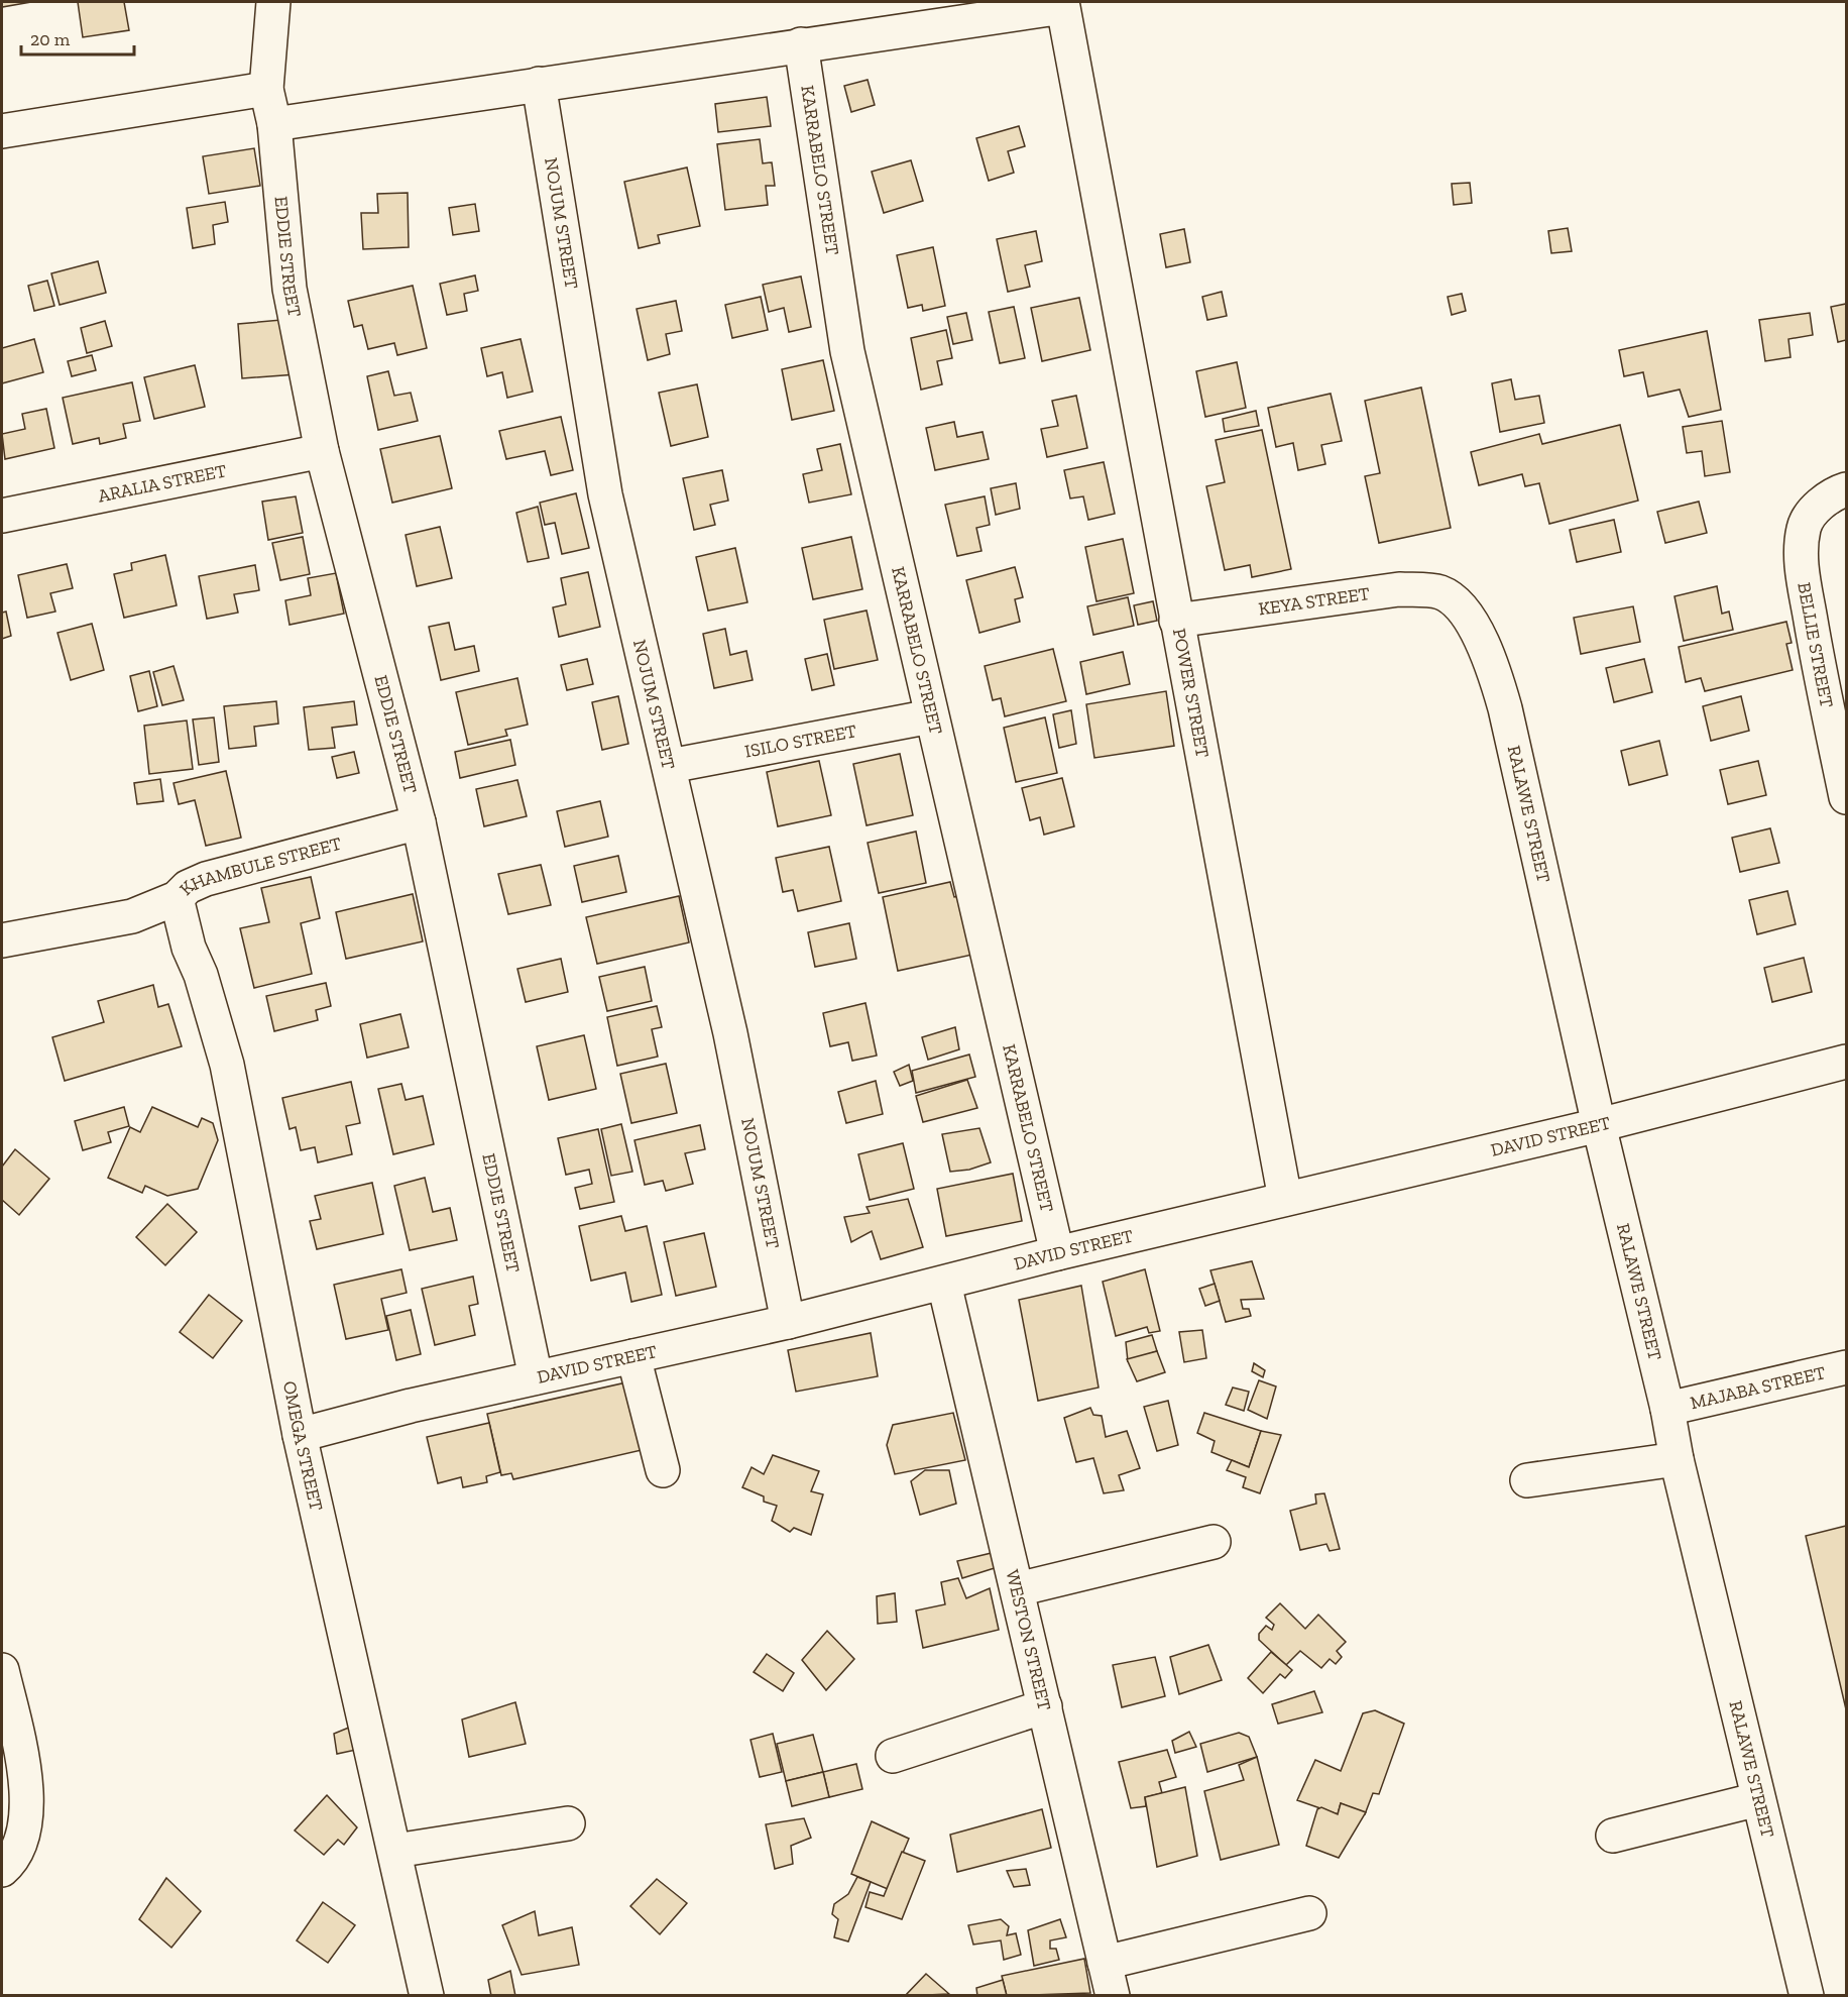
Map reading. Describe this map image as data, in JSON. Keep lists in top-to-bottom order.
{
  "streets": {
    "street": [
      "KARRABELO STREET",
      "NOJUM STREET",
      "EDDIE STREET",
      "ARALIA STREET",
      "KEYA STREET",
      "BELLIE STREET",
      "POWER STREET",
      "ISILO STREET",
      "RALAWE STREET",
      "KHAMBULE STREET",
      "DAVID STREET",
      "MAJABA STREET",
      "OMEGA STREET",
      "WESTON STREET"
    ]
  },
  "crossings": [
    ["KARRABELO STREET", "ISILO STREET"],
    ["KARRABELO STREET", "DAVID STREET"],
    ["NOJUM STREET", "ISILO STREET"],
    ["NOJUM STREET", "DAVID STREET"],
    ["EDDIE STREET", "ARALIA STREET"],
    ["EDDIE STREET", "KHAMBULE STREET"],
    ["EDDIE STREET", "DAVID STREET"],
    ["KEYA STREET", "POWER STREET"],
    ["KEYA STREET", "RALAWE STREET"],
    ["POWER STREET", "DAVID STREET"],
    ["RALAWE STREET", "DAVID STREET"],
    ["RALAWE STREET", "MAJABA STREET"],
    ["KHAMBULE STREET", "OMEGA STREET"],
    ["DAVID STREET", "OMEGA STREET"],
    ["DAVID STREET", "WESTON STREET"]
  ],
  "scale_bar": "20 m"
}
